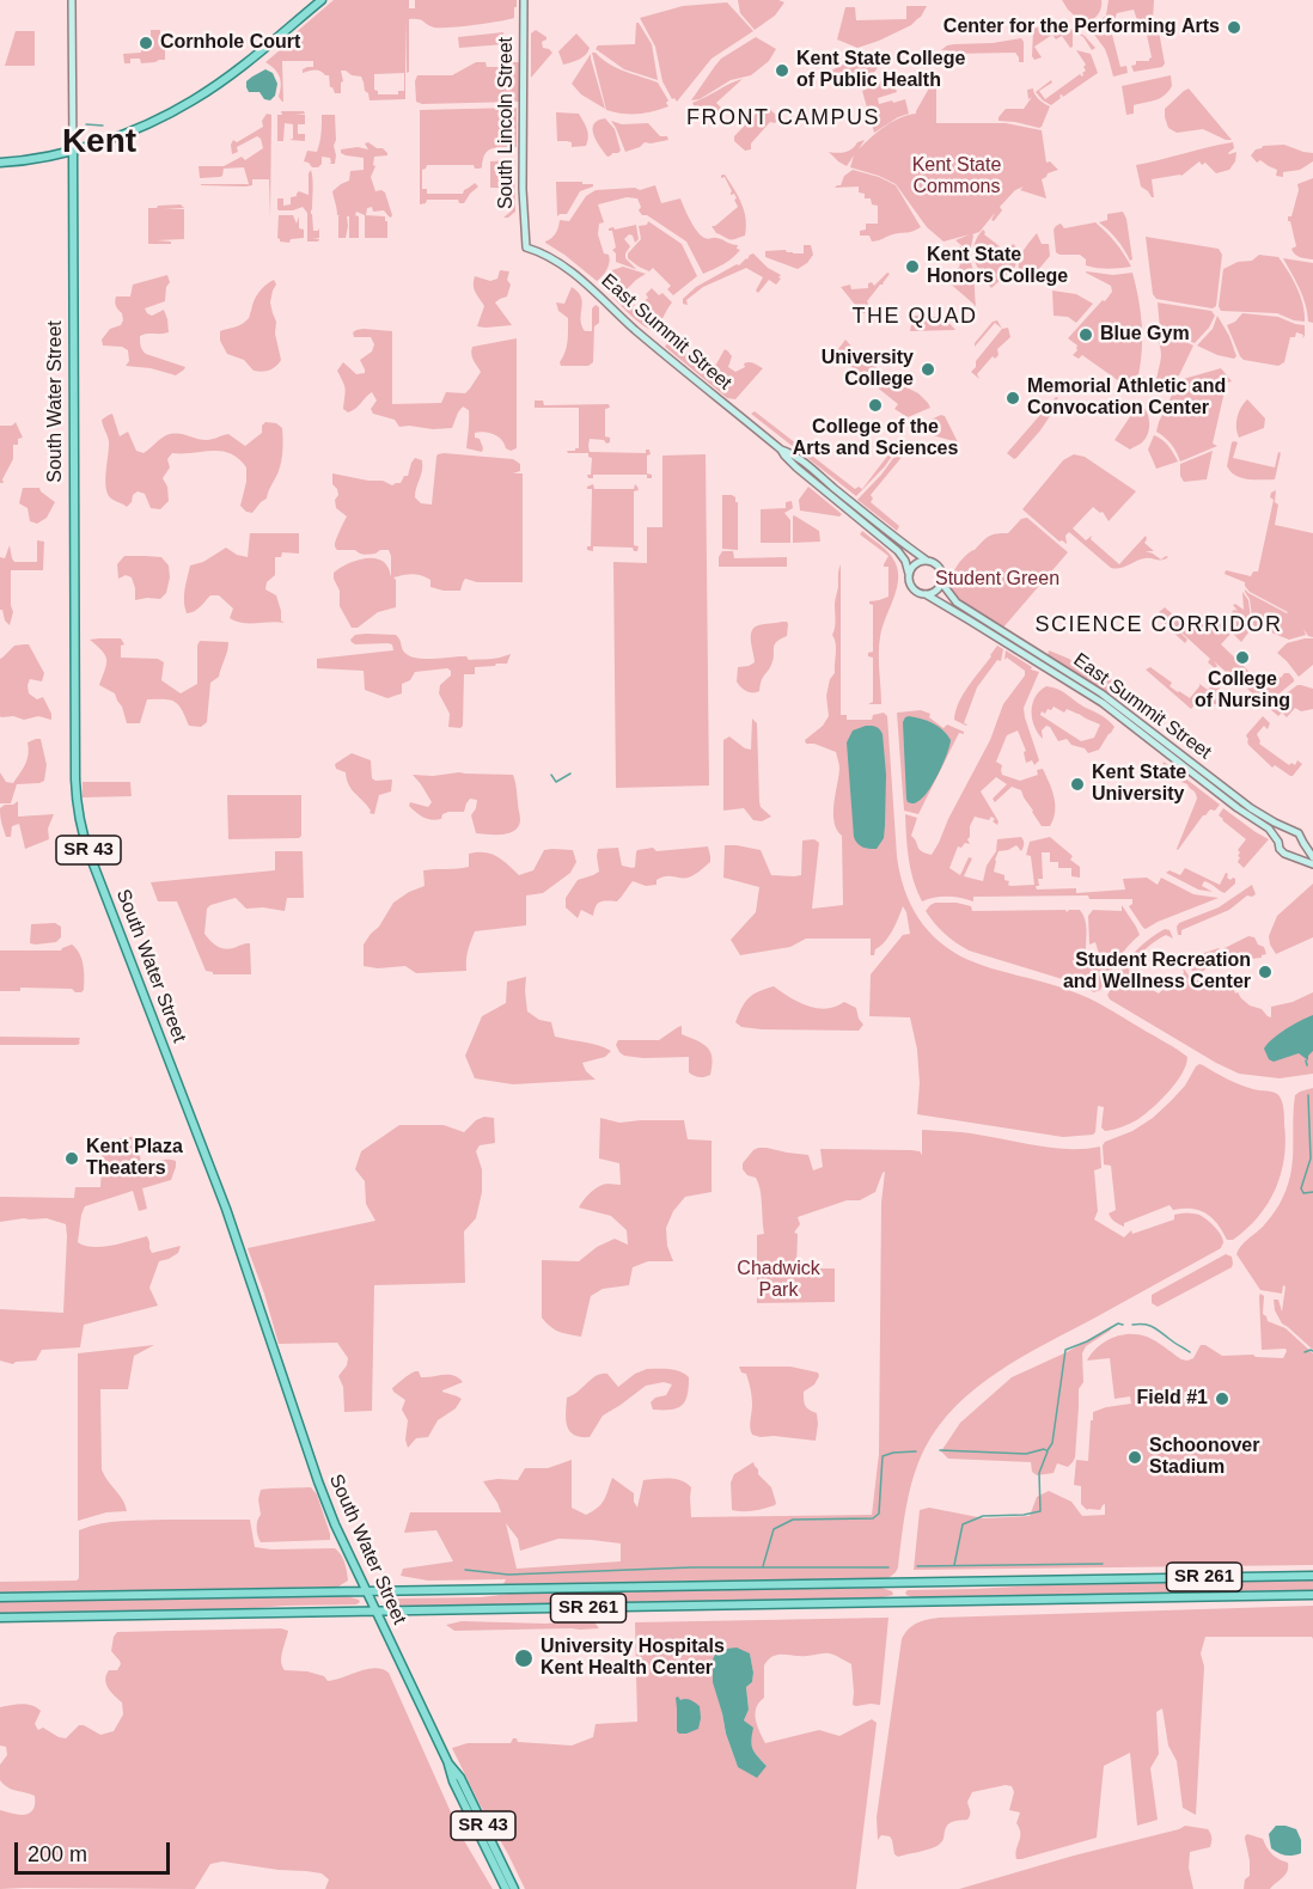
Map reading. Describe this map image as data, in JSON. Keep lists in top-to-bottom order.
{
  "streets": {
    "main road": [
      "South Lincoln Street",
      "East Summit Street",
      "South Water Street",
      "SR 43",
      "SR 261"
    ]
  },
  "crossings": [
    ["South Lincoln Street", "East Summit Street"],
    ["South Water Street", "SR 261"]
  ],
  "districts": [
    "FRONT CAMPUS",
    "Kent",
    "THE QUAD",
    "SCIENCE CORRIDOR"
  ],
  "parks": ["Kent State Commons", "Student Green", "Chadwick Park"],
  "places": [
    "Center for the Performing Arts",
    "Cornhole Court",
    "Kent State College of Public Health",
    "Kent State Honors College",
    "Blue Gym",
    "University College",
    "Memorial Athletic and Convocation Center",
    "College of the Arts and Sciences",
    "College of Nursing",
    "Kent State University",
    "Student Recreation and Wellness Center",
    "Kent Plaza Theaters",
    "Field #1",
    "Schoonover Stadium",
    "University Hospitals Kent Health Center"
  ],
  "scale_bar": "200 m"
}
